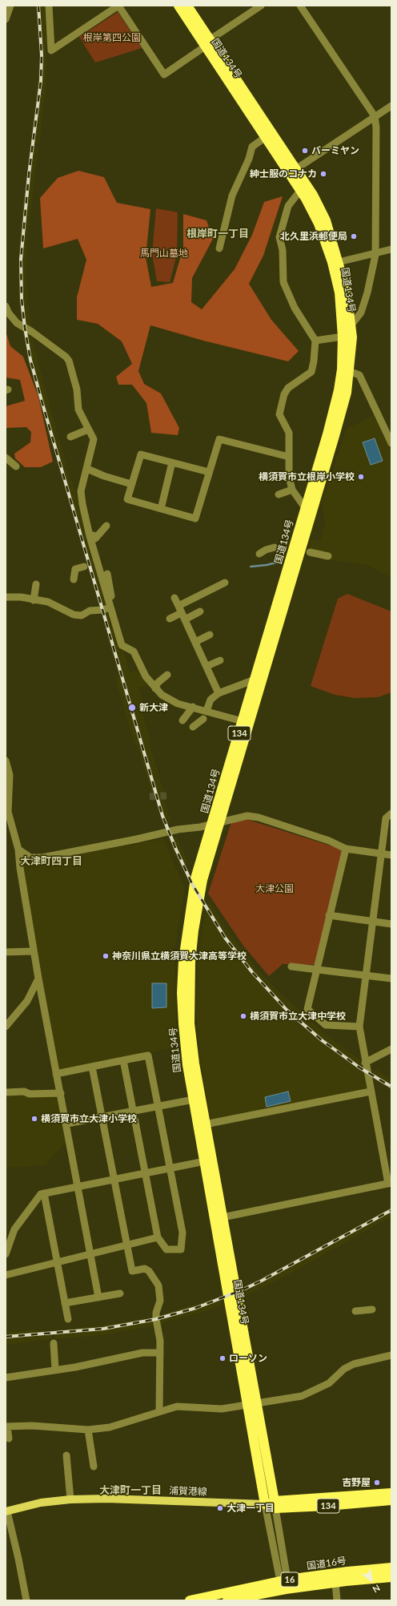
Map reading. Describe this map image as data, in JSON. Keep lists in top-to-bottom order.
{
  "streets": {
    "highway": [
      "国道134号",
      "134",
      "国道16号",
      "16"
    ],
    "main road": ["浦賀港線"]
  },
  "crossings": [
    ["国道134号", "134"],
    ["国道134号", "浦賀港線"],
    ["134", "浦賀港線"]
  ],
  "districts": ["根岸町一丁目", "大津町四丁目", "大津町一丁目"],
  "parks": ["根岸第四公園", "馬門山墓地", "大津公園"],
  "places": [
    "バーミヤン",
    "紳士服のコナカ",
    "北久里浜郵便局",
    "横須賀市立根岸小学校",
    "新大津",
    "神奈川県立横須賀大津高等学校",
    "横須賀市立大津中学校",
    "横須賀市立大津小学校",
    "ローソン",
    "吉野屋",
    "大津一丁目"
  ],
  "north": "bottom right"
}
